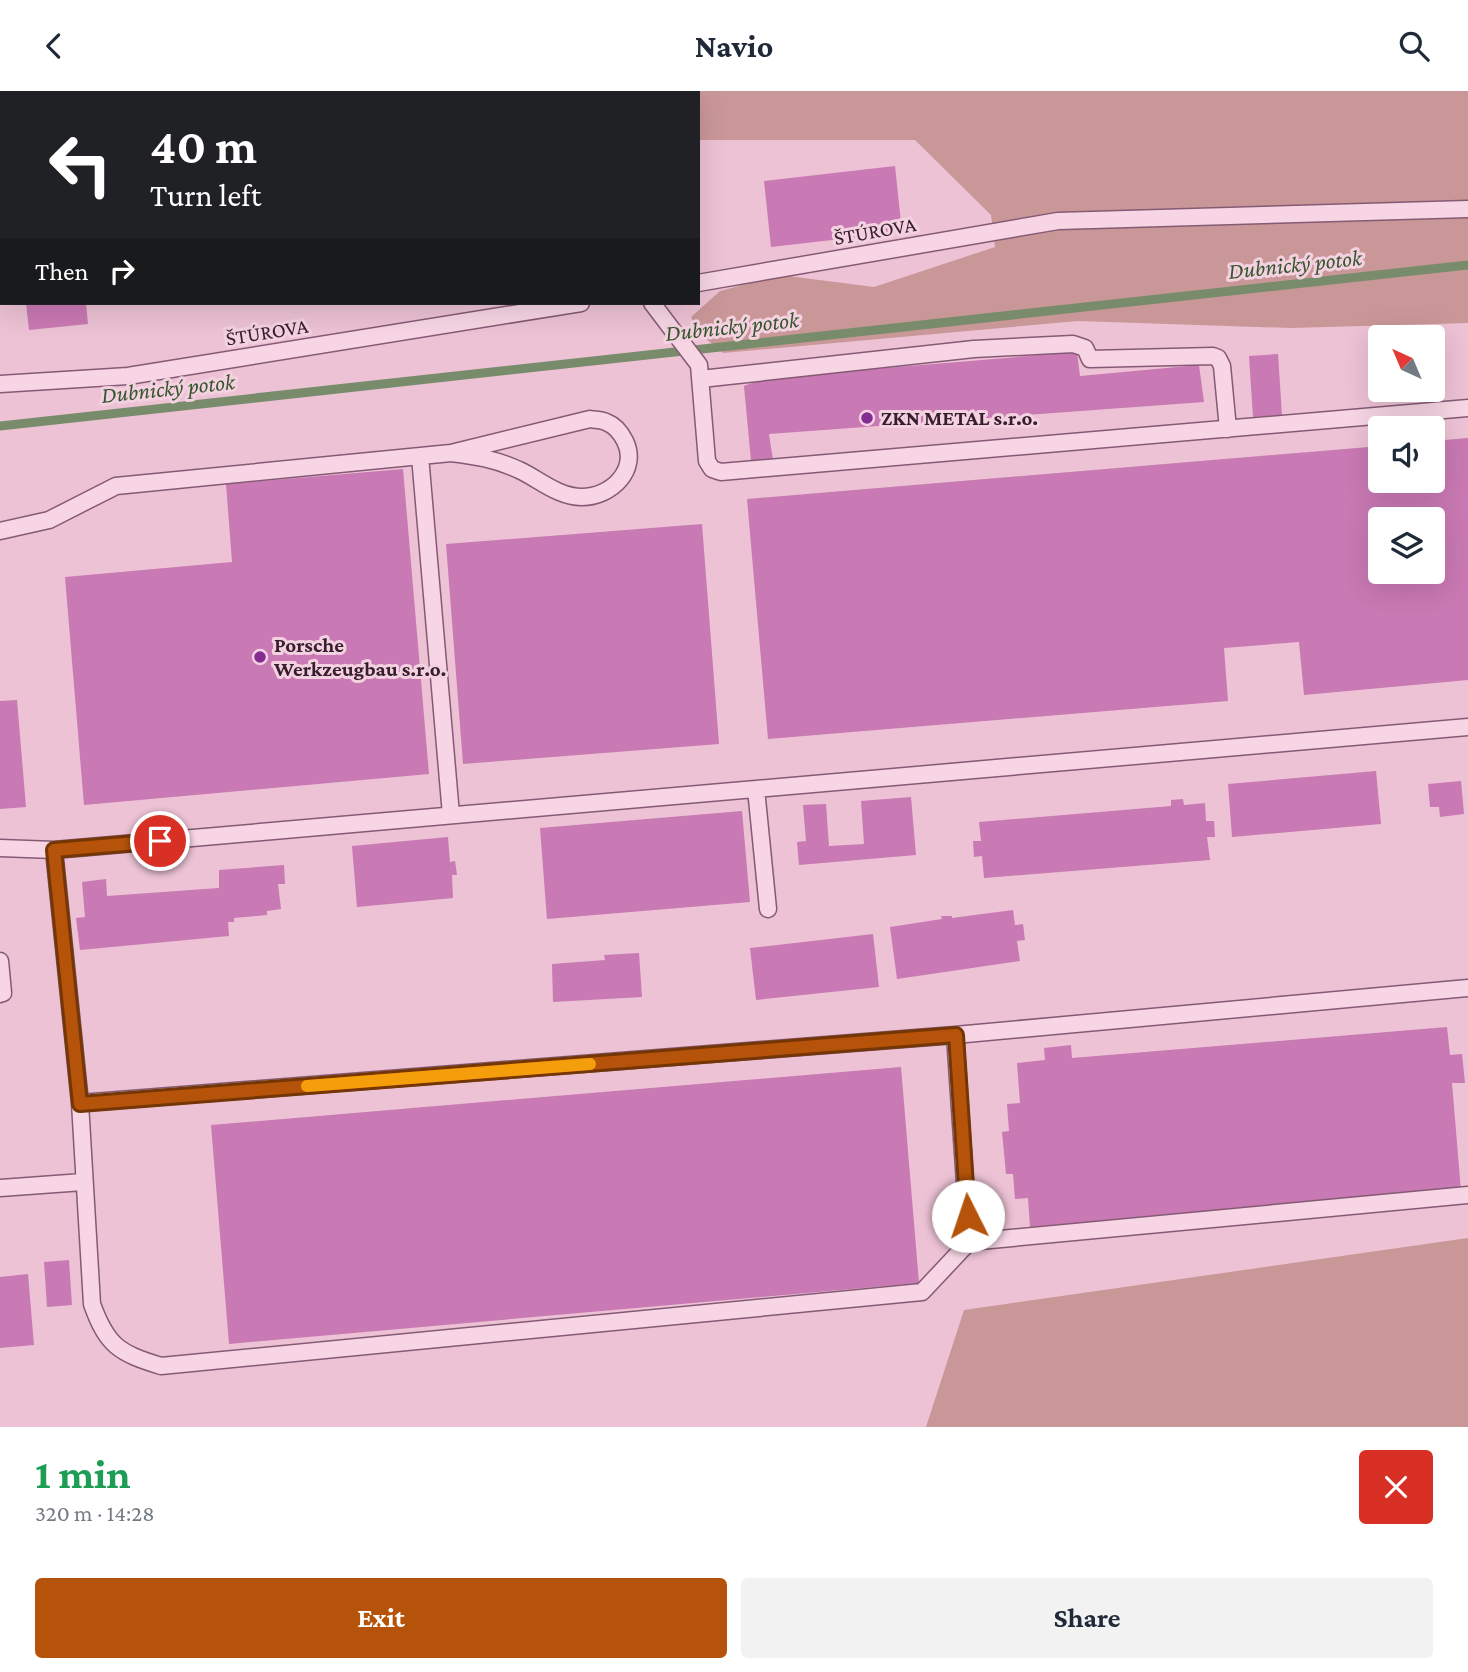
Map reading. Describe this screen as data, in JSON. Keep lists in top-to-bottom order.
{
  "streets": {
    "lane": ["ŠTÚROVA"]
  },
  "water": ["Dubnický potok"],
  "places": ["ZKN METAL s.r.o.", "Porsche Werkzeugbau s.r.o."],
  "north": "top left",
  "page": {
    "header": "Navio",
    "turn": ["40 m", "Turn left"],
    "then": "Then",
    "heading": ["1 min", "320 m · 14:28"],
    "buttons": ["Exit", "Share"]
  }
}
